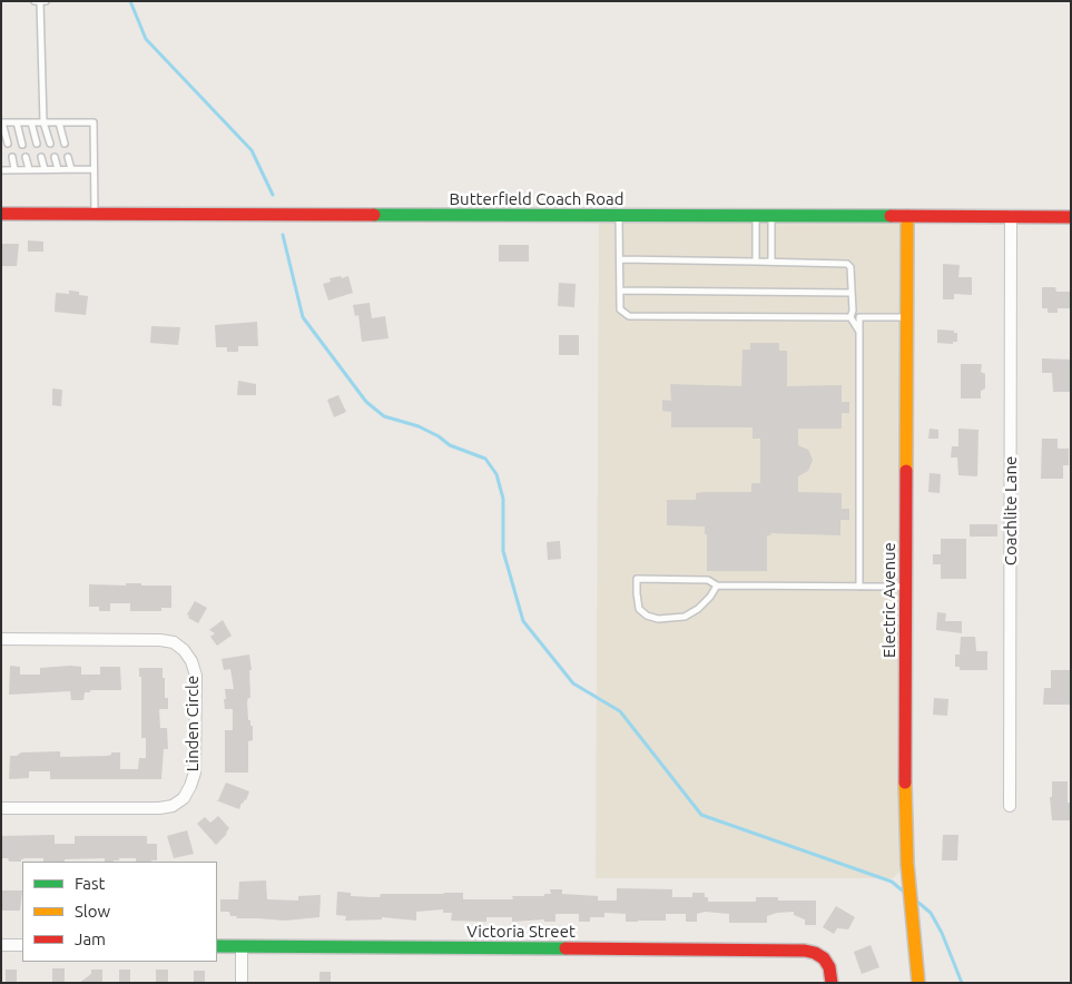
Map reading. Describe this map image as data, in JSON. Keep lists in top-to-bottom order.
{
  "streets": {
    "street": [
      "Butterfield Coach Road",
      "Coachlite Lane",
      "Electric Avenue",
      "Linden Circle",
      "Victoria Street"
    ]
  },
  "crossings": [
    ["Butterfield Coach Road", "Coachlite Lane"],
    ["Butterfield Coach Road", "Electric Avenue"]
  ],
  "legend": ["Fast", "Slow", "Jam"]
}
